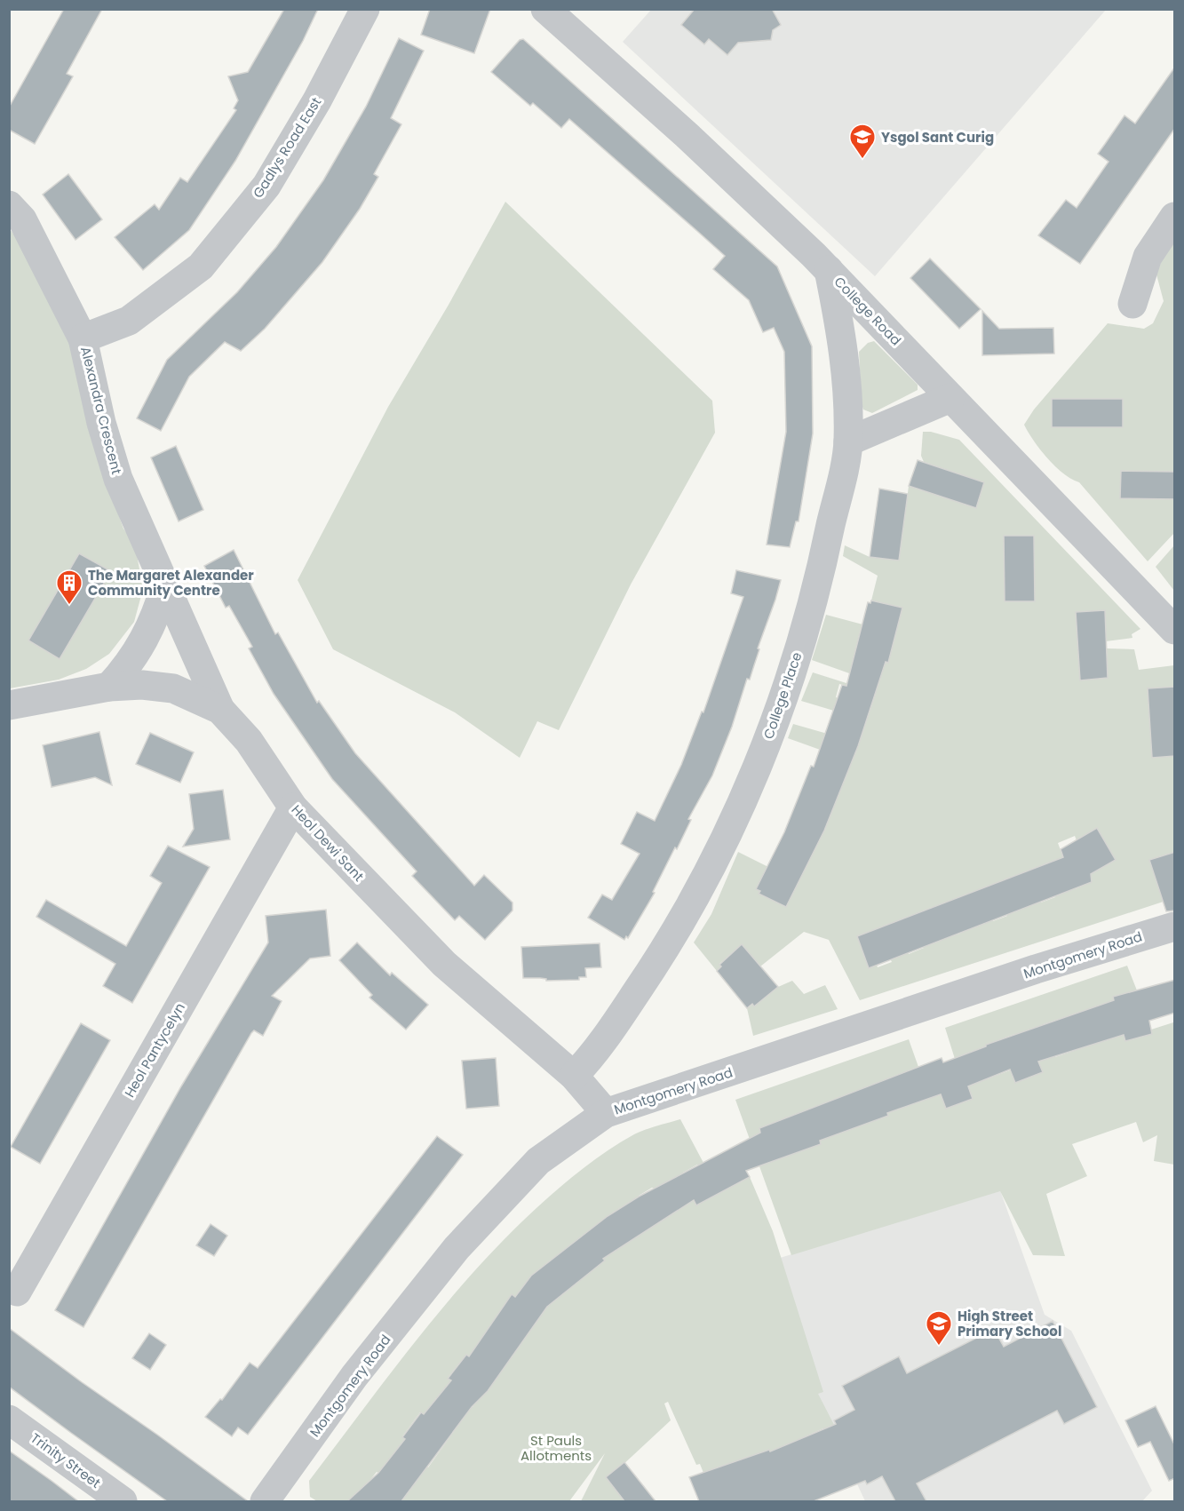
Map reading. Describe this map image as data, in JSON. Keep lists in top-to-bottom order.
{
  "streets": {
    "street": [
      "Gadlys Road East",
      "College Road",
      "Alexandra Crescent",
      "College Place",
      "Heol Dewi Sant",
      "Montgomery Road",
      "Heol Pantycelyn",
      "Trinity Street"
    ]
  },
  "crossings": [
    ["Gadlys Road East", "Alexandra Crescent"],
    ["College Road", "College Place"],
    ["Alexandra Crescent", "Heol Dewi Sant"],
    ["College Place", "Heol Dewi Sant"],
    ["Heol Dewi Sant", "Montgomery Road"],
    ["Heol Dewi Sant", "Heol Pantycelyn"]
  ],
  "parks": ["St Pauls Allotments"],
  "places": {
    "school or university": ["Ysgol Sant Curig", "High Street Primary School"],
    "building": ["The Margaret Alexander Community Centre"]
  }
}
